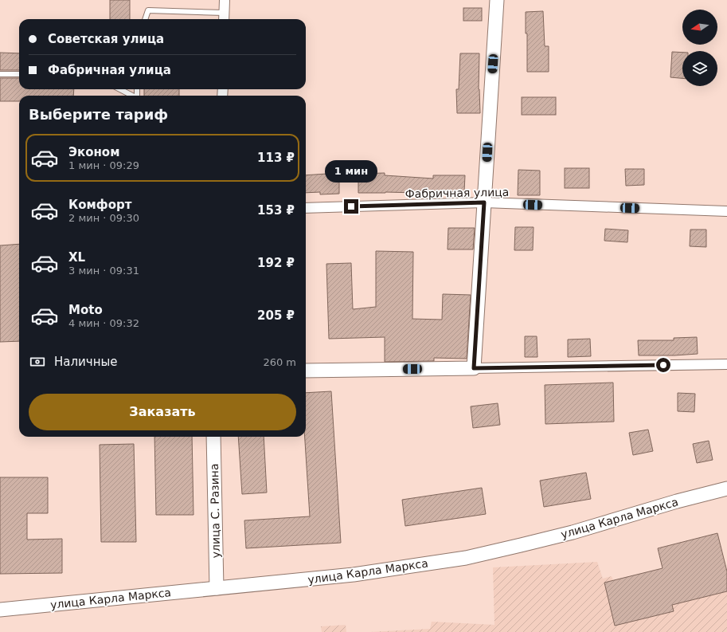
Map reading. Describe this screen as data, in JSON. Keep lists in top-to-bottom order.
{
  "streets": {
    "street": ["Фабричная улица", "улица С. Разина", "улица Карла Маркса"]
  },
  "crossings": [
    ["улица С. Разина", "улица Карла Маркса"]
  ],
  "north": "left",
  "page": {
    "banner": ["Советская улица", "Фабричная улица"],
    "heading": "Выберите тариф",
    "list": [
      {
        "name": "Эконом",
        "note": "1 мин · 09:29",
        "value": "113 ₽"
      },
      {
        "name": "Комфорт",
        "note": "2 мин · 09:30",
        "value": "153 ₽"
      },
      {
        "name": "XL",
        "note": "3 мин · 09:31",
        "value": "192 ₽"
      },
      {
        "name": "Moto",
        "note": "4 мин · 09:32",
        "value": "205 ₽"
      }
    ],
    "bubble": "1 мин",
    "pay": ["Наличные", "260 m"],
    "buttons": "Заказать"
  }
}
